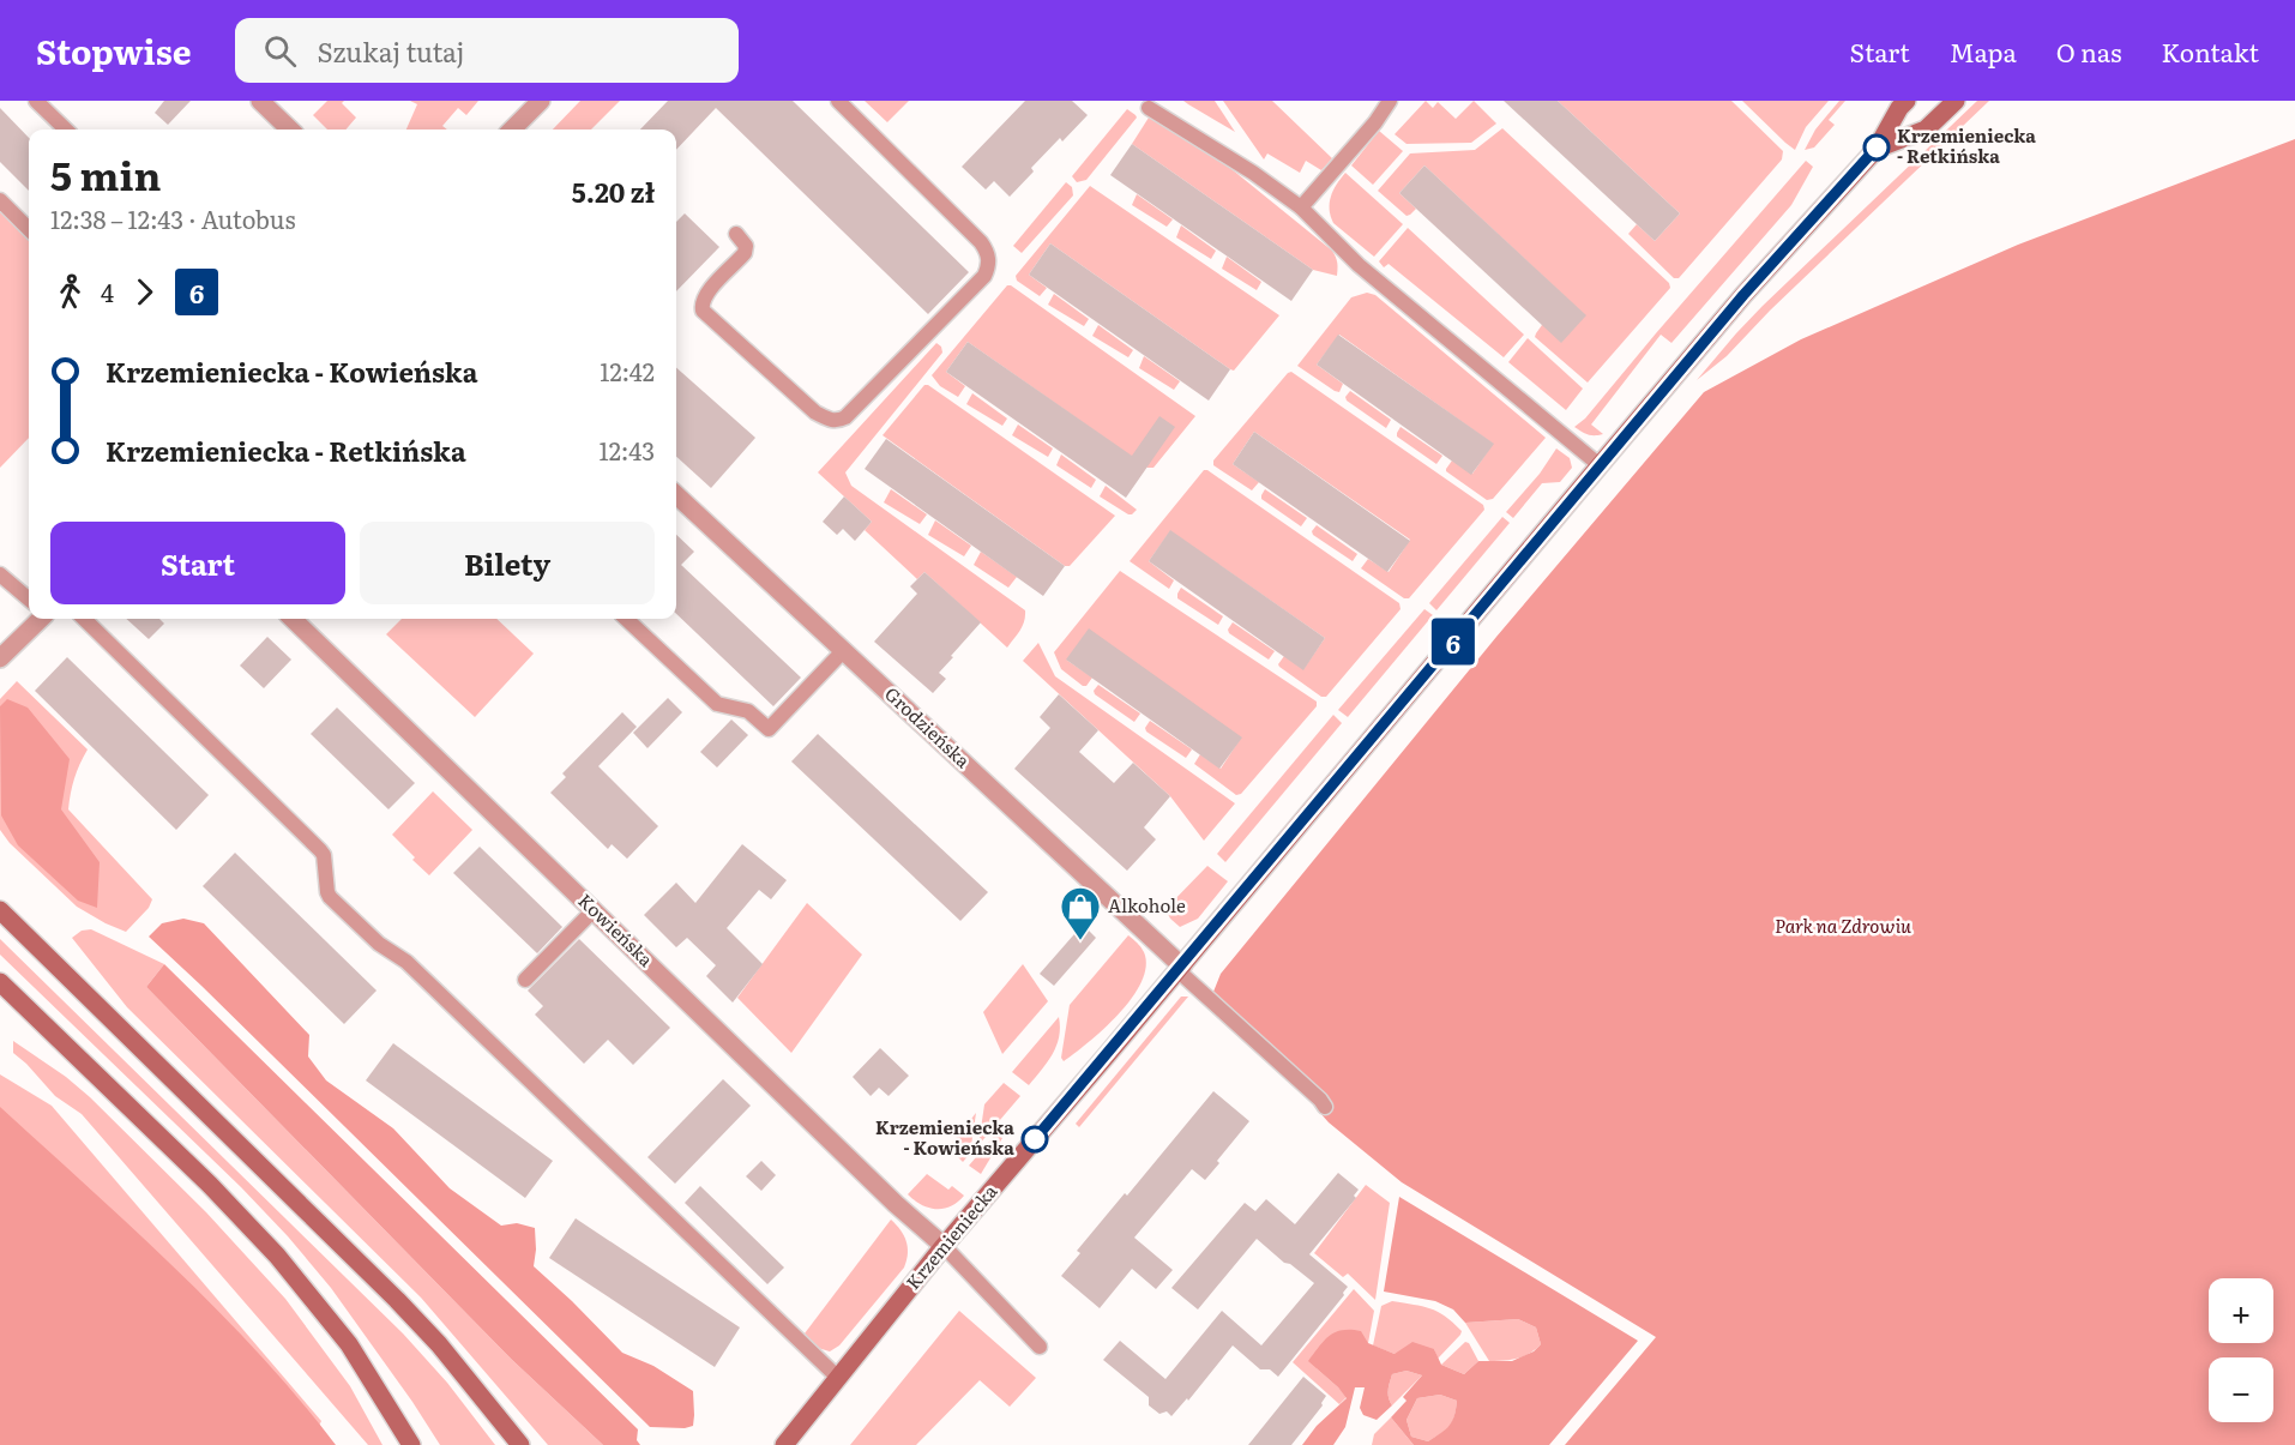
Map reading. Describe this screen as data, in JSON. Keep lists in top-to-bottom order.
{
  "streets": {
    "main road": ["Krzemieniecka"],
    "street": ["Grodzieńska", "Kowieńska"]
  },
  "crossings": [
    ["Grodzieńska", "Krzemieniecka"],
    ["Kowieńska", "Krzemieniecka"]
  ],
  "parks": ["Park na Zdrowiu"],
  "places": {
    "other": ["Krzemieniecka - Retkińska", "Krzemieniecka - Kowieńska"],
    "shop": ["Alkohole"]
  },
  "lines": ["bus line 6"],
  "page": {
    "header": "Stopwise",
    "search": "Szukaj tutaj",
    "nav": [
      "Start",
      "Mapa",
      "O nas",
      "Kontakt"
    ],
    "on_map": "6",
    "heading": ["5 min", "12:38 – 12:43 · Autobus", "5.20 zł"],
    "legs": ["4", "6"],
    "list": [
      {
        "name": "Krzemieniecka - Kowieńska",
        "value": "12:42"
      },
      {
        "name": "Krzemieniecka - Retkińska",
        "value": "12:43"
      }
    ],
    "buttons": ["Start", "Bilety"],
    "map_buttons": ["+", "−"]
  }
}
